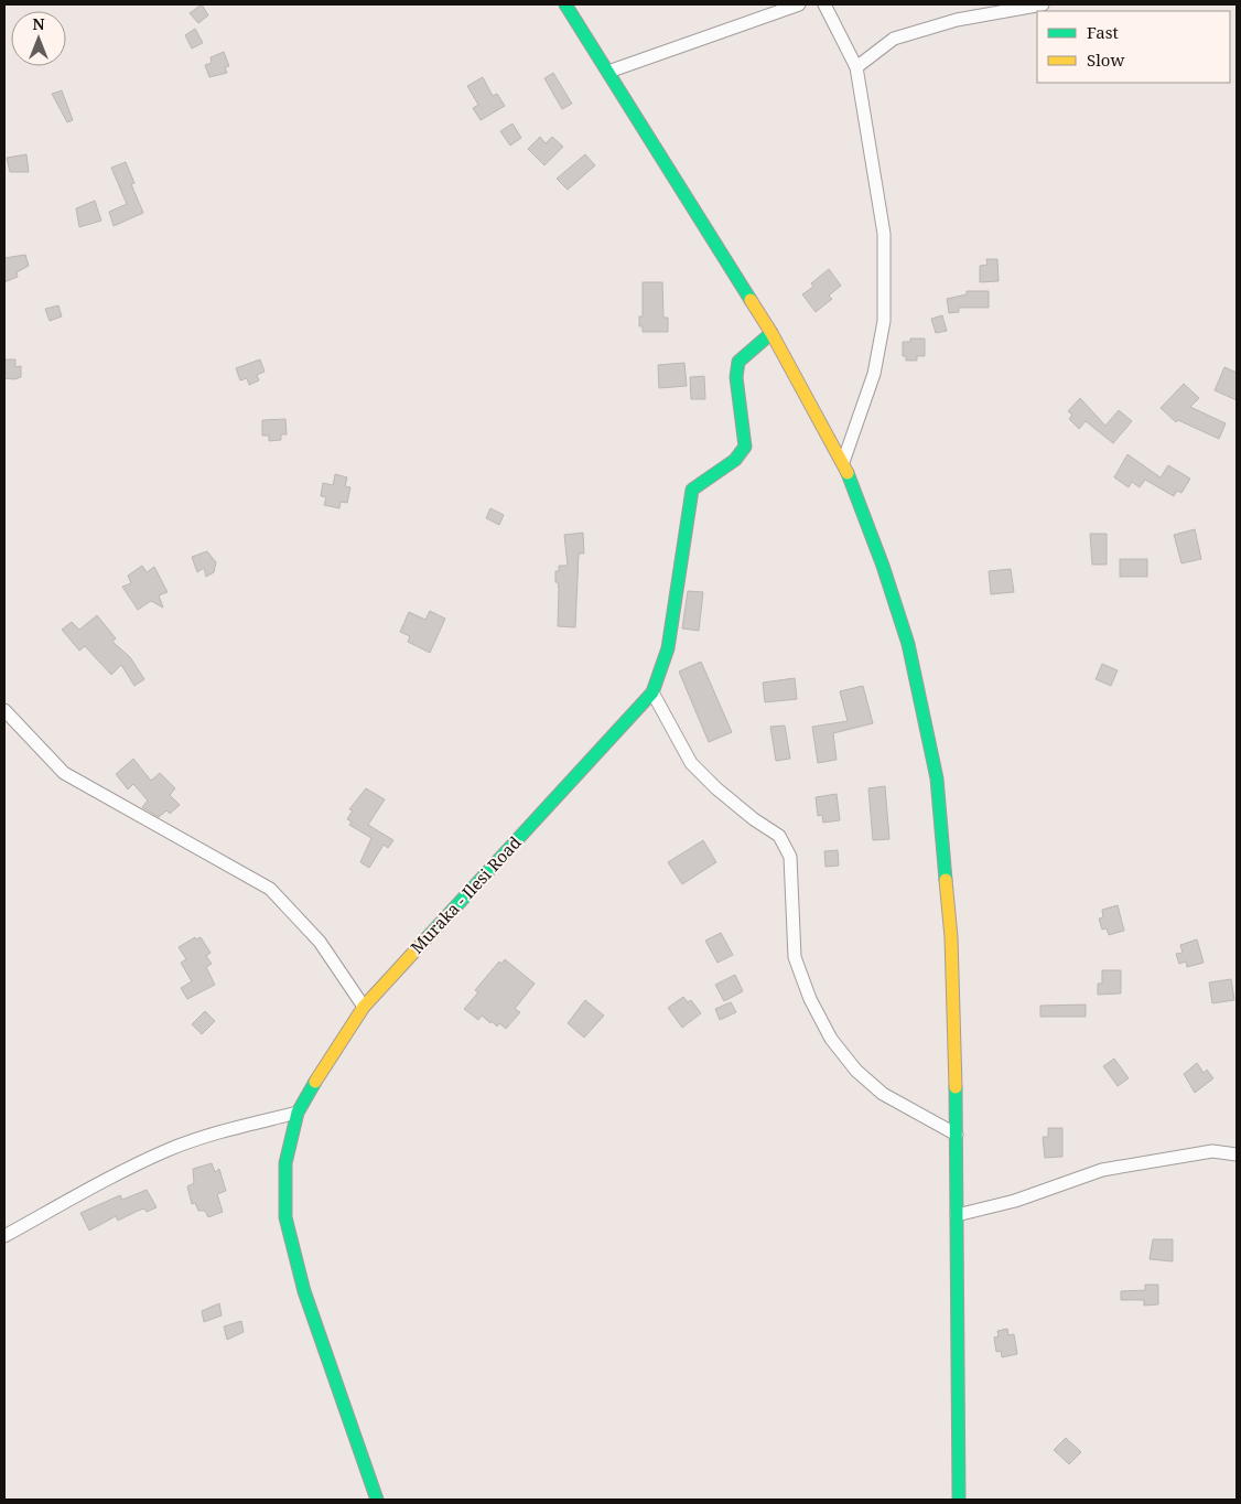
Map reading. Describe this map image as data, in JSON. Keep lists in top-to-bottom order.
{
  "streets": {
    "main road": ["Muraka - Ilesi Road"]
  },
  "legend": ["Fast", "Slow"],
  "north": "top"
}
